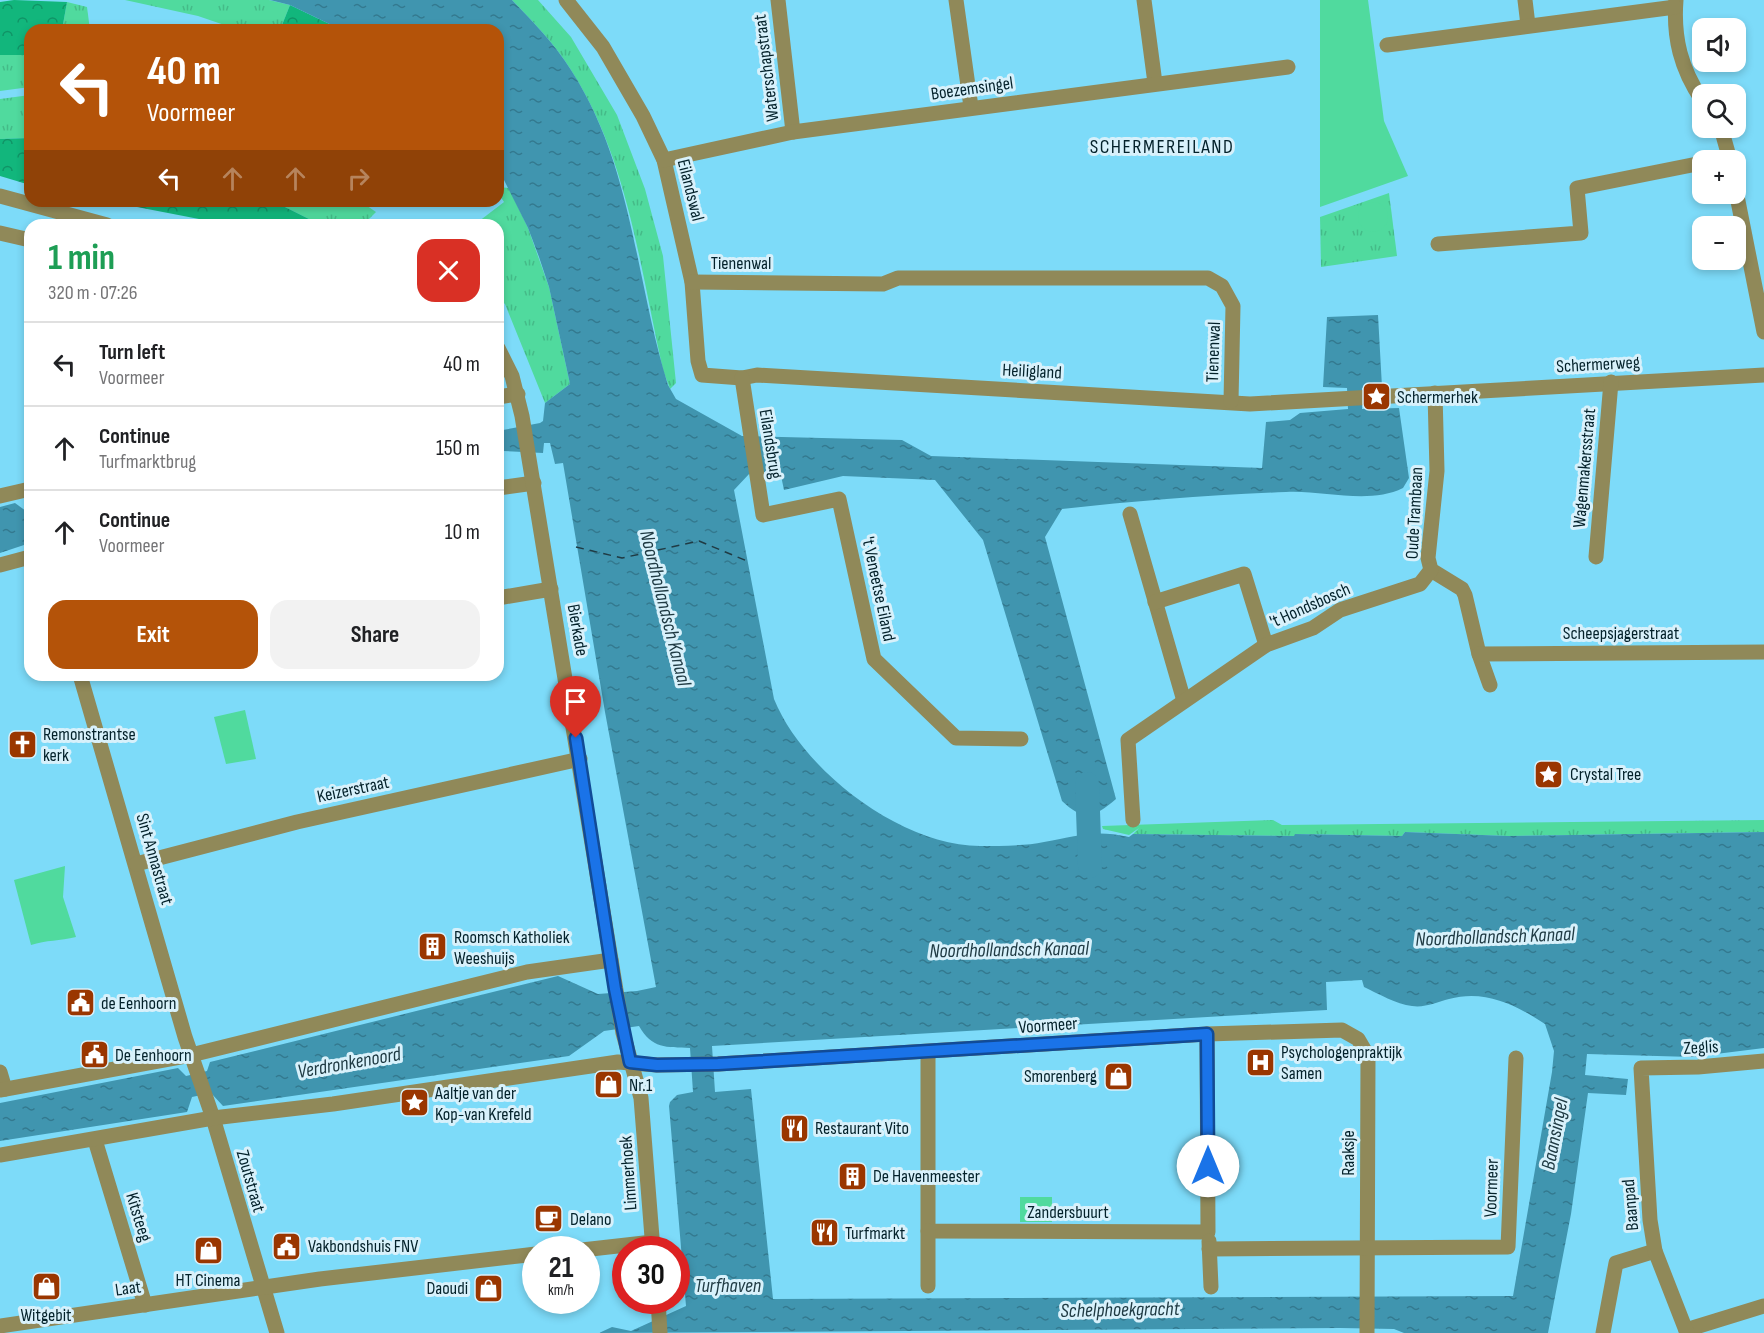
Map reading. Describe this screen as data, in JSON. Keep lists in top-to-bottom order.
{
  "streets": {
    "street": [
      "Waterschapstraat",
      "Boezemsingel",
      "Eilandswal",
      "Tienenwal",
      "Schermerweg",
      "Heiligland",
      "Eilandsbrug",
      "Wagenmakersstraat",
      "Oude Trambaan",
      "'t Veneetse Eiland",
      "'t Hondsbosch",
      "Bierkade",
      "Scheepsjagerstraat",
      "Keizerstraat",
      "Sint Annastraat",
      "Voormeer",
      "Zeglis",
      "Raaksje",
      "Limmerhoek",
      "Zoutstraat",
      "Baanpad",
      "Zandersbuurt",
      "Kitsteeg",
      "Laat"
    ]
  },
  "crossings": [
    ["Waterschapstraat", "Boezemsingel"],
    ["Boezemsingel", "Eilandswal"],
    ["Eilandswal", "Tienenwal"],
    ["Eilandswal", "Heiligland"],
    ["Eilandswal", "Eilandsbrug"],
    ["Tienenwal", "Heiligland"],
    ["Schermerweg", "Heiligland"],
    ["Schermerweg", "Wagenmakersstraat"],
    ["Schermerweg", "Oude Trambaan"],
    ["Heiligland", "Eilandsbrug"],
    ["Heiligland", "Oude Trambaan"],
    ["Eilandsbrug", "'t Veneetse Eiland"],
    ["Oude Trambaan", "'t Hondsbosch"],
    ["Oude Trambaan", "Scheepsjagerstraat"],
    ["Bierkade", "Keizerstraat"],
    ["Bierkade", "Limmerhoek"],
    ["Keizerstraat", "Sint Annastraat"],
    ["Sint Annastraat", "Zoutstraat"],
    ["Voormeer", "Raaksje"],
    ["Voormeer", "Limmerhoek"],
    ["Zeglis", "Baanpad"],
    ["Zoutstraat", "Laat"],
    ["Kitsteeg", "Laat"]
  ],
  "districts": ["SCHERMEREILAND"],
  "water": [
    "Noordhollandsch Kanaal",
    "Verdronkenoord",
    "Baansingel",
    "Turfhaven",
    "Schelphoekgracht"
  ],
  "places": {
    "place": ["Schermerhek", "Crystal Tree", "Aaltje van der Kop-van Krefeld"],
    "church": ["Remonstrantse kerk"],
    "building": ["Roomsch Katholiek Weeshuijs", "De Havenmeester"],
    "public building": ["de Eenhoorn", "De Eenhoorn", "Vakbondshuis FNV"],
    "hospital": ["Psychologenpraktijk Samen"],
    "shop": [
      "Smorenberg",
      "Nr.1",
      "HT Cinema",
      "Witgebit",
      "Daoudi"
    ],
    "restaurant": ["Restaurant Vito", "Turfmarkt"],
    "cafe": ["Delano"]
  },
  "page": {
    "map_buttons": ["+", "−"],
    "turn": ["40 m", "Voormeer"],
    "heading": ["1 min", "320 m · 07:26"],
    "list": [
      {
        "name": "Turn left",
        "note": "Voormeer",
        "value": "40 m"
      },
      {
        "name": "Continue",
        "note": "Turfmarktbrug",
        "value": "150 m"
      },
      {
        "name": "Continue",
        "note": "Voormeer",
        "value": "10 m"
      }
    ],
    "buttons": ["Exit", "Share"],
    "speed": "21 km/h",
    "limit": "30"
  }
}
